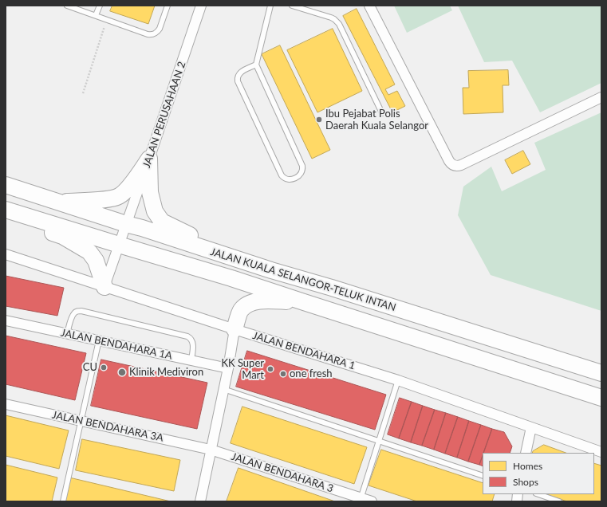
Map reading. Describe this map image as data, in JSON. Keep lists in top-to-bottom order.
{
  "streets": {
    "highway": ["JALAN KUALA SELANGOR-TELUK INTAN"],
    "street": [
      "JALAN PERUSAHAAN 2",
      "JALAN BENDAHARA 1A",
      "JALAN BENDAHARA 1",
      "JALAN BENDAHARA 3A",
      "JALAN BENDAHARA 3"
    ]
  },
  "crossings": [
    ["JALAN PERUSAHAAN 2", "JALAN KUALA SELANGOR-TELUK INTAN"],
    ["JALAN PERUSAHAAN 2", "JALAN BENDAHARA 1"],
    ["JALAN BENDAHARA 3A", "JALAN BENDAHARA 3"]
  ],
  "places": [
    "Ibu Pejabat Polis Daerah Kuala Selangor",
    "CU",
    "KK Super Mart",
    "Klinik Mediviron",
    "one fresh"
  ],
  "legend": ["Homes", "Shops"]
}
